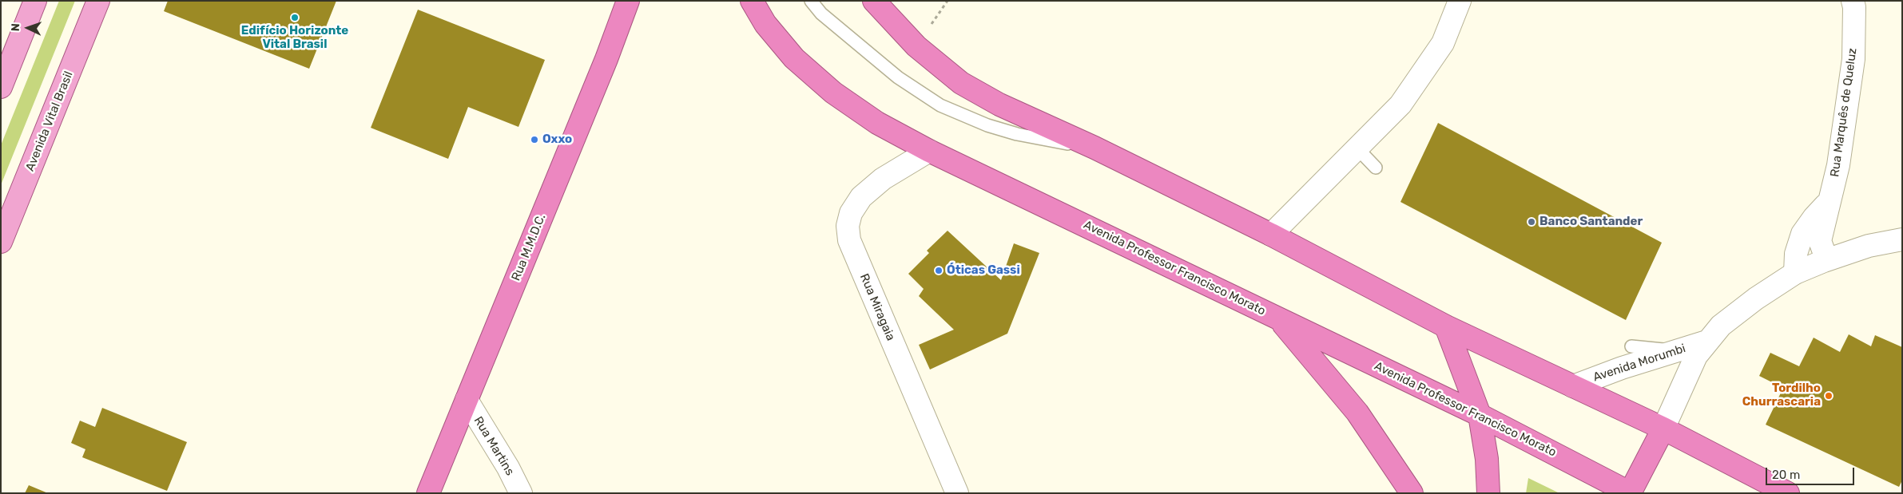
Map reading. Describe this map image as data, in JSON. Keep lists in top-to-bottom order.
{
  "streets": {
    "highway": ["Rua M.M.D.C.", "Avenida Professor Francisco Morato"],
    "main road": ["Avenida Vital Brasil"],
    "street": [
      "Rua Marquês de Queluz",
      "Rua Miragaia",
      "Avenida Morumbi",
      "Rua Martins"
    ]
  },
  "crossings": [
    ["Rua Marquês de Queluz", "Avenida Morumbi"],
    ["Rua M.M.D.C.", "Rua Martins"],
    ["Avenida Professor Francisco Morato", "Rua Miragaia"]
  ],
  "places": [
    "Edifício Horizonte Vital Brasil",
    "Oxxo",
    "Banco Santander",
    "Óticas Gassi",
    "Tordilho Churrascaria"
  ],
  "scale_bar": "20 m",
  "north": "left"
}
